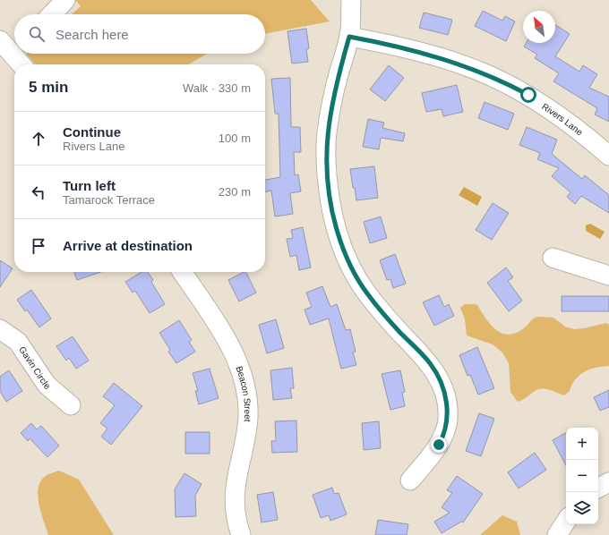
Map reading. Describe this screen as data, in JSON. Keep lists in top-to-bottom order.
{
  "streets": {
    "street": ["Rivers Lane", "Gavin Circle", "Beacon Street"]
  },
  "north": "top left",
  "page": {
    "search": "Search here",
    "heading": ["5 min", "Walk · 330 m"],
    "list": [
      ["Continue", "Rivers Lane", "100 m"],
      ["Turn left", "Tamarock Terrace", "230 m"],
      "Arrive at destination"
    ],
    "map_buttons": ["+", "−"]
  }
}
